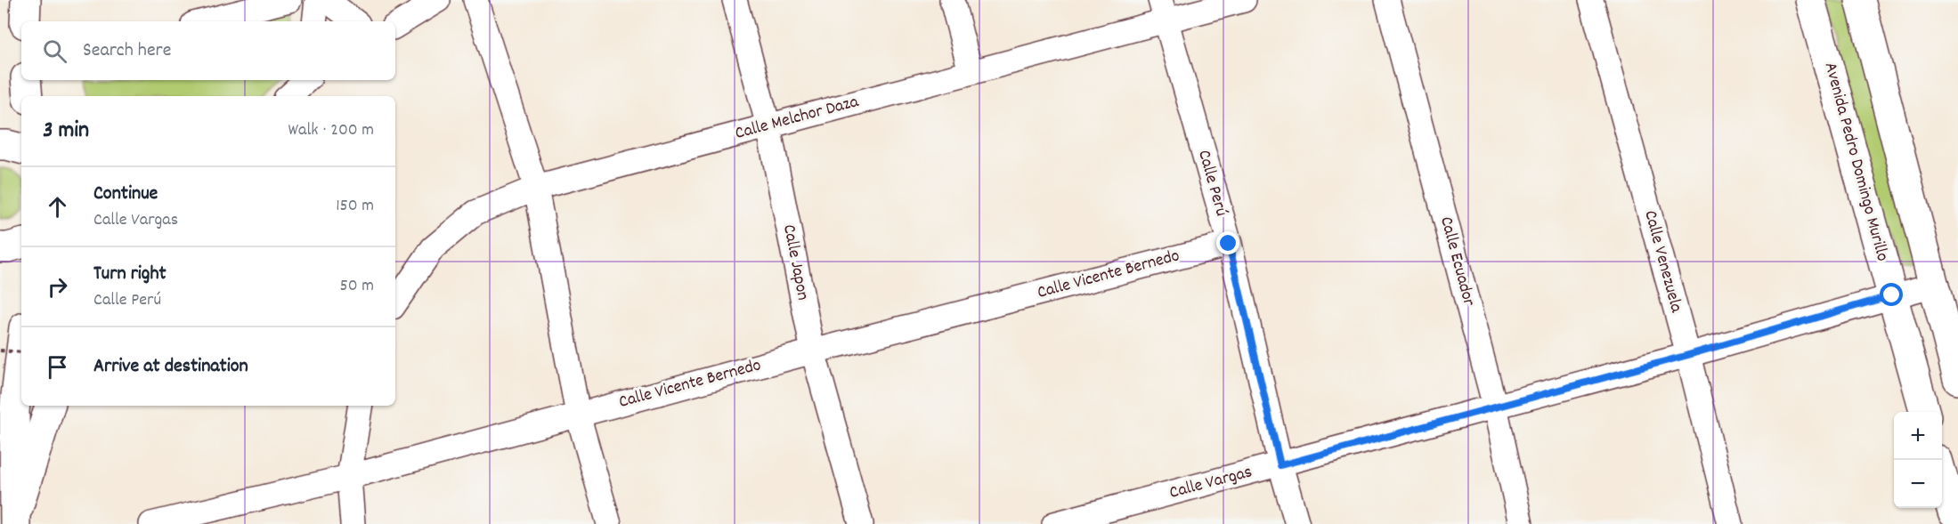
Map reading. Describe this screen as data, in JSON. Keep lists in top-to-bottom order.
{
  "streets": {
    "main road": ["Avenida Pedro Domingo Murillo"],
    "street": [
      "Calle Melchor Daza",
      "Calle Perú",
      "Calle Ecuador",
      "Calle Venezuela",
      "Calle Japon",
      "Calle Vicente Bernedo",
      "Calle Vargas"
    ]
  },
  "crossings": [
    ["Calle Melchor Daza", "Calle Perú"],
    ["Calle Melchor Daza", "Calle Japon"],
    ["Avenida Pedro Domingo Murillo", "Calle Vargas"],
    ["Calle Perú", "Calle Vicente Bernedo"],
    ["Calle Perú", "Calle Vargas"],
    ["Calle Ecuador", "Calle Vargas"],
    ["Calle Venezuela", "Calle Vargas"],
    ["Calle Japon", "Calle Vicente Bernedo"]
  ],
  "page": {
    "search": "Search here",
    "heading": ["3 min", "Walk · 200 m"],
    "list": [
      ["Continue", "Calle Vargas", "150 m"],
      ["Turn right", "Calle Perú", "50 m"],
      "Arrive at destination"
    ],
    "map_buttons": ["+", "−"]
  }
}
